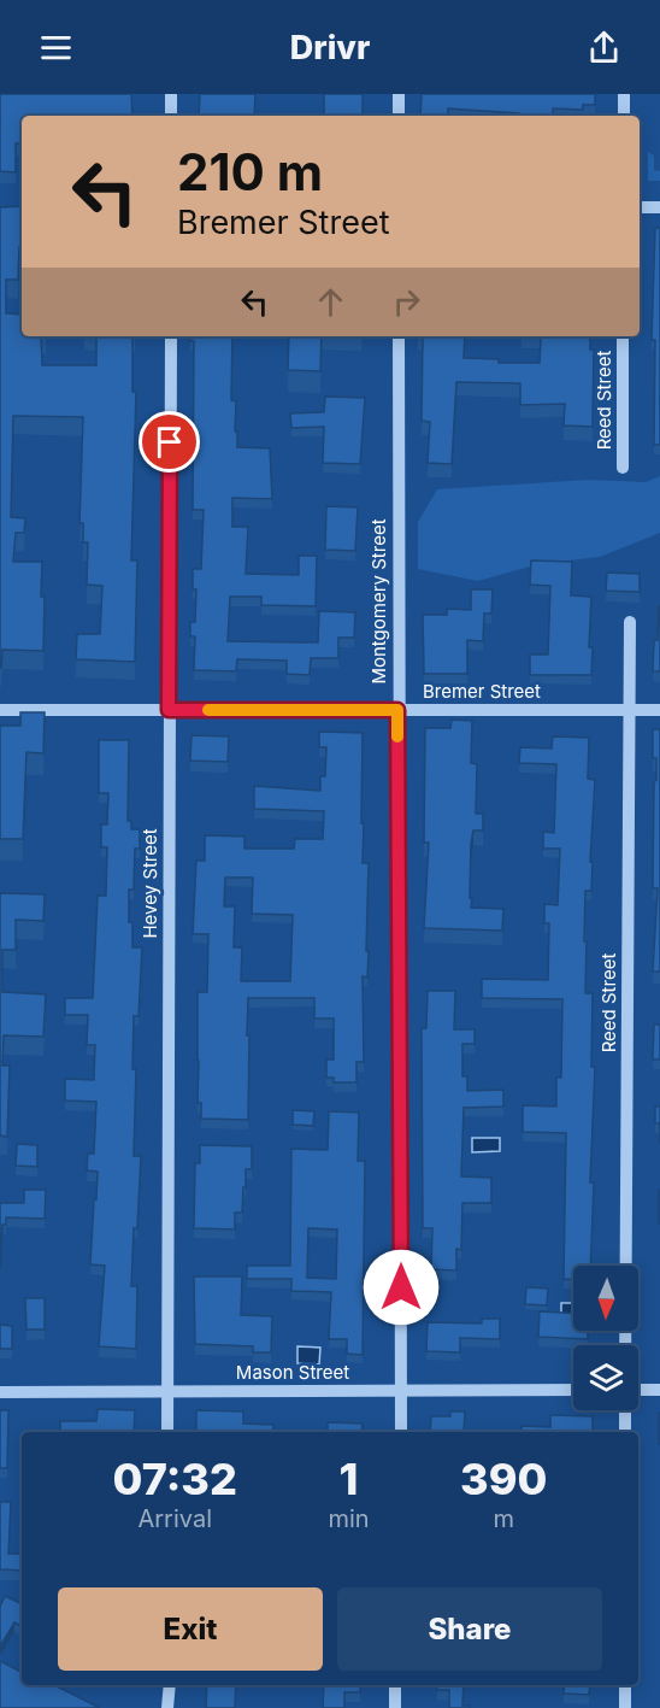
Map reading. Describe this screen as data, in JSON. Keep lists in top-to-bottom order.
{
  "streets": {
    "street": [
      "Reed Street",
      "Montgomery Street",
      "Bremer Street",
      "Hevey Street",
      "Mason Street"
    ]
  },
  "crossings": [
    ["Reed Street", "Bremer Street"],
    ["Montgomery Street", "Bremer Street"],
    ["Montgomery Street", "Mason Street"],
    ["Bremer Street", "Hevey Street"],
    ["Hevey Street", "Mason Street"]
  ],
  "north": "bottom",
  "page": {
    "header": "Drivr",
    "turn": ["210 m", "Bremer Street"],
    "eta": [
      "07:32",
      "Arrival",
      "1",
      "min",
      "390",
      "m"
    ],
    "buttons": ["Exit", "Share"]
  }
}
